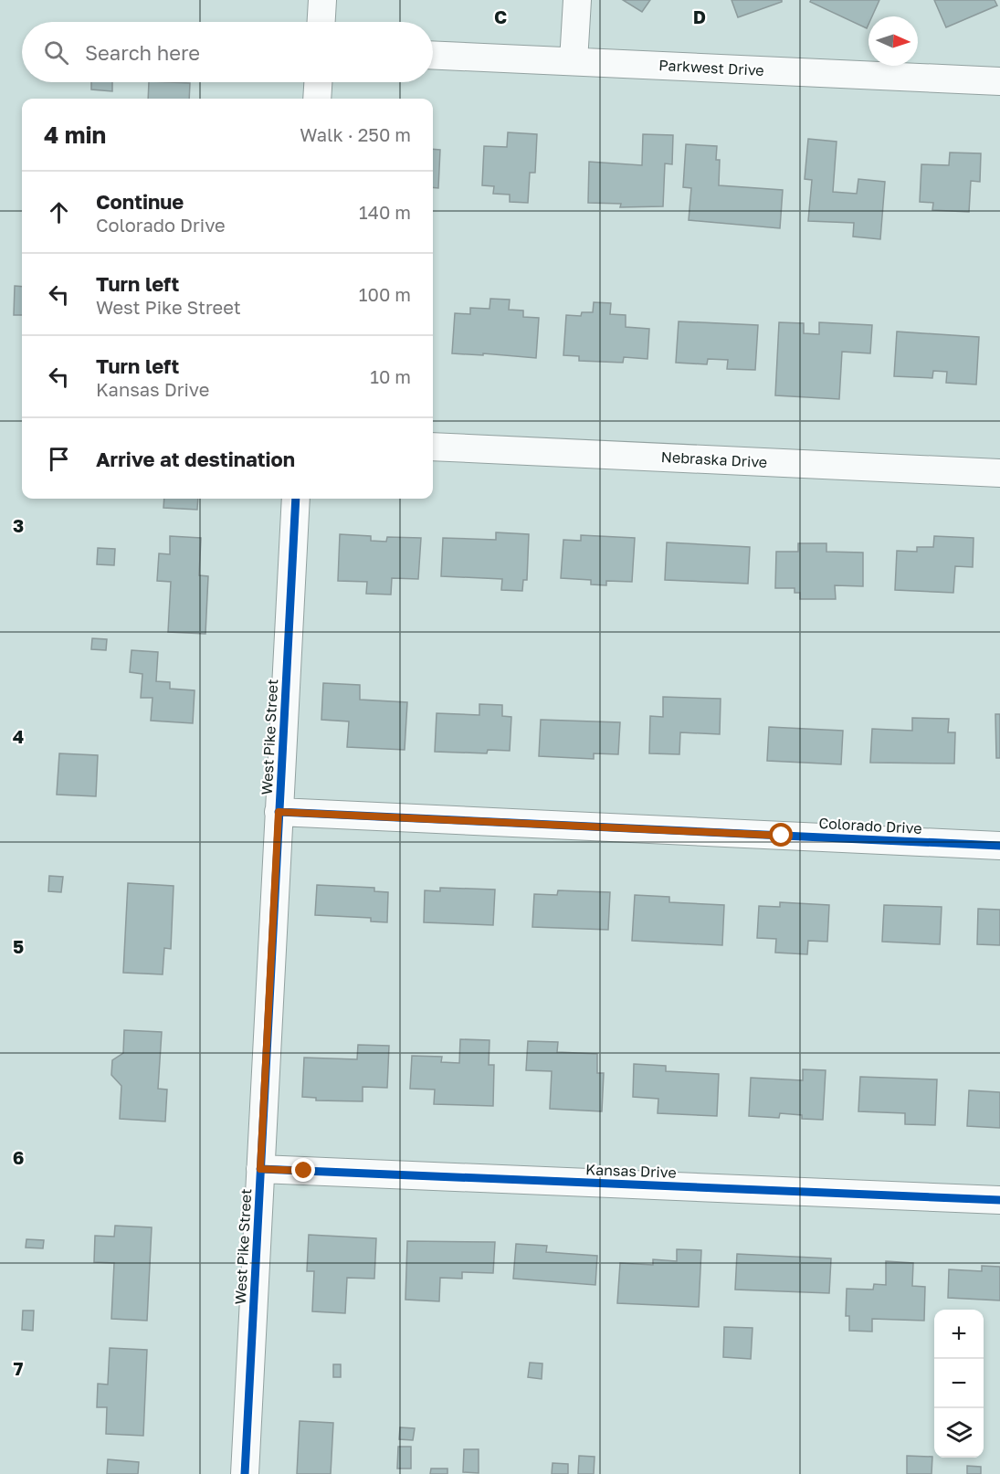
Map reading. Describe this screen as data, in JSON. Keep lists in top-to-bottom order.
{
  "streets": {
    "street": [
      "Parkwest Drive",
      "Nebraska Drive",
      "West Pike Street",
      "Colorado Drive",
      "Kansas Drive"
    ]
  },
  "crossings": [
    ["West Pike Street", "Colorado Drive"],
    ["West Pike Street", "Kansas Drive"]
  ],
  "north": "right",
  "page": {
    "search": "Search here",
    "heading": ["4 min", "Walk · 250 m"],
    "list": [
      ["Continue", "Colorado Drive", "140 m"],
      ["Turn left", "West Pike Street", "100 m"],
      ["Turn left", "Kansas Drive", "10 m"],
      "Arrive at destination"
    ],
    "map_buttons": ["+", "−"]
  },
  "grid": {
    "columns": ["C", "D"],
    "rows": [
      "3",
      "4",
      "5",
      "6",
      "7"
    ]
  }
}
